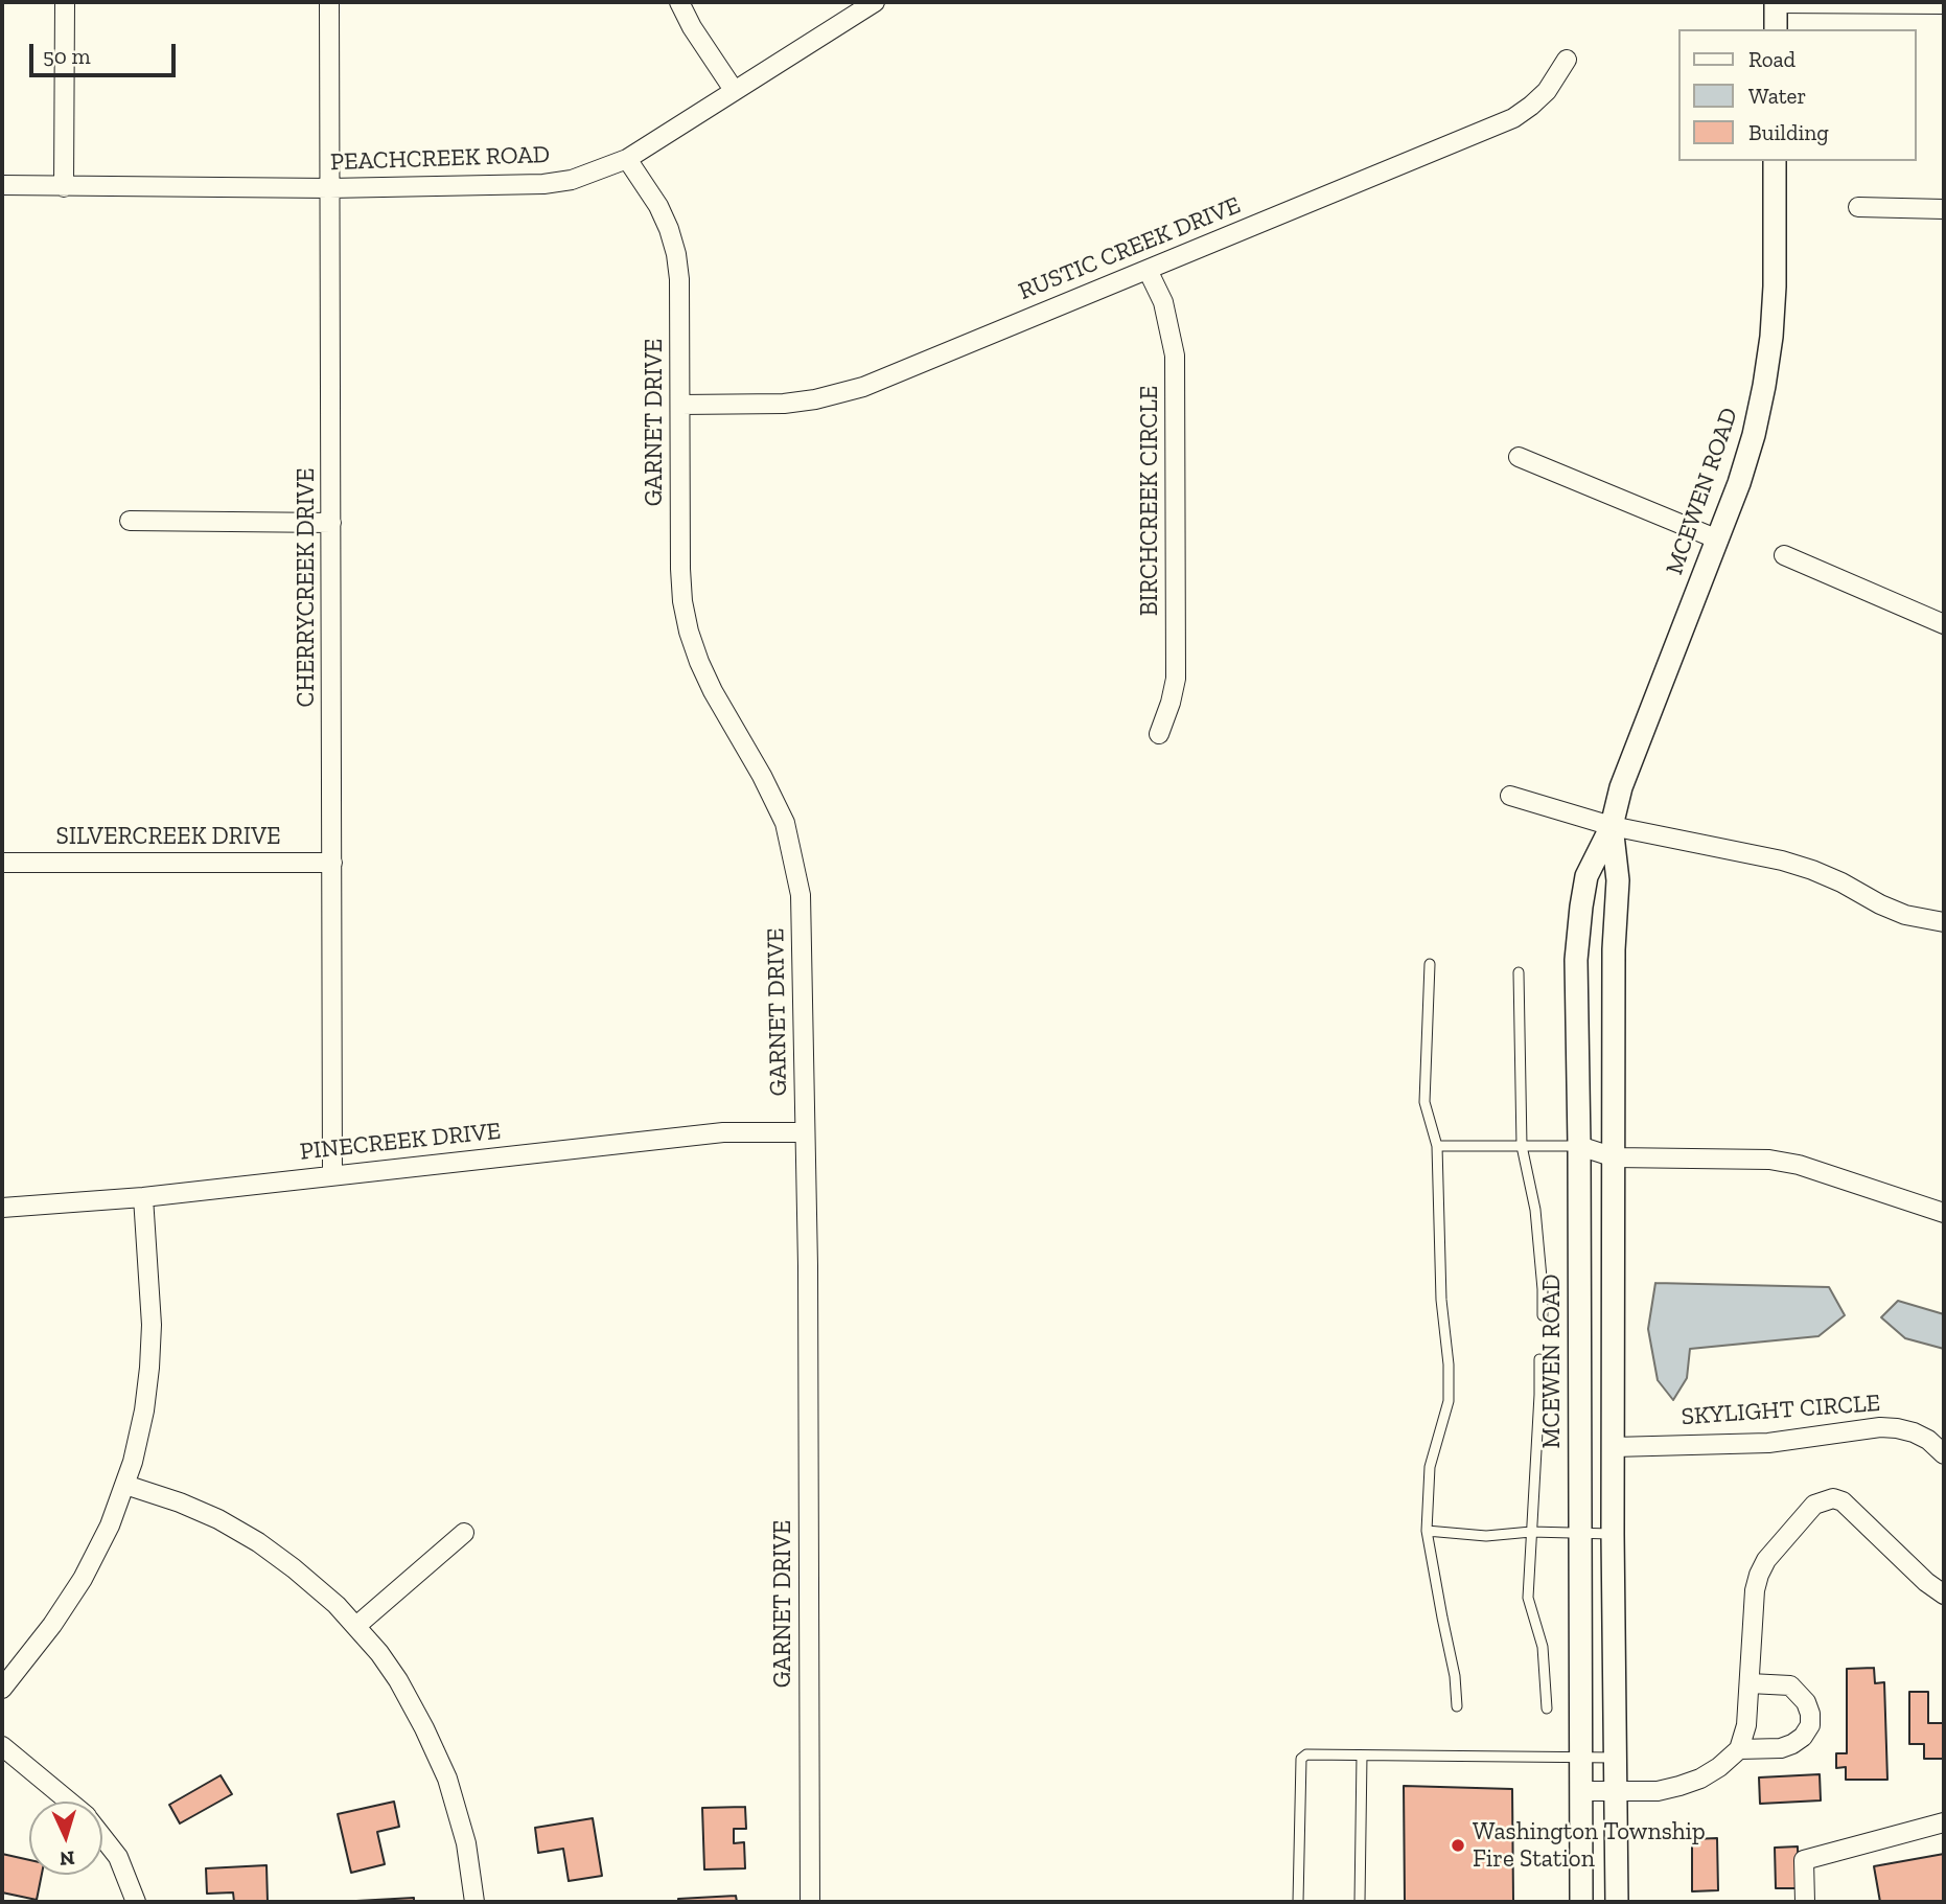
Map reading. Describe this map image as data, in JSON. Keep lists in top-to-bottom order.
{
  "streets": {
    "street": [
      "PEACHCREEK ROAD",
      "RUSTIC CREEK DRIVE",
      "GARNET DRIVE",
      "MCEWEN ROAD",
      "BIRCHCREEK CIRCLE",
      "CHERRYCREEK DRIVE",
      "SILVERCREEK DRIVE",
      "PINECREEK DRIVE",
      "SKYLIGHT CIRCLE"
    ]
  },
  "crossings": [
    ["PEACHCREEK ROAD", "GARNET DRIVE"],
    ["PEACHCREEK ROAD", "CHERRYCREEK DRIVE"],
    ["RUSTIC CREEK DRIVE", "GARNET DRIVE"],
    ["RUSTIC CREEK DRIVE", "BIRCHCREEK CIRCLE"],
    ["GARNET DRIVE", "PINECREEK DRIVE"],
    ["MCEWEN ROAD", "SKYLIGHT CIRCLE"],
    ["CHERRYCREEK DRIVE", "SILVERCREEK DRIVE"],
    ["CHERRYCREEK DRIVE", "PINECREEK DRIVE"]
  ],
  "places": ["Washington Township Fire Station"],
  "legend": ["Road", "Water", "Building"],
  "scale_bar": "50 m",
  "north": "bottom"
}
